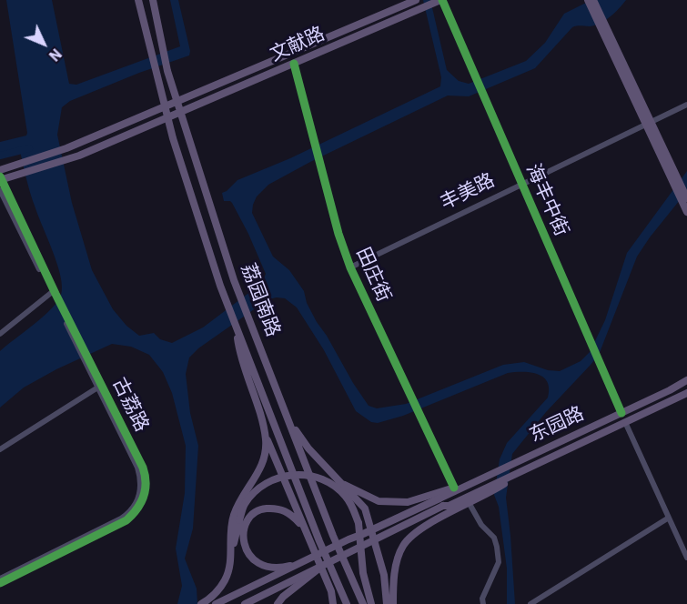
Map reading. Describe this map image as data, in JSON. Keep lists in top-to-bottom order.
{
  "streets": {
    "main road": ["文献路", "荔园南路", "东园路"],
    "street": [
      "丰美路",
      "海丰中街",
      "田庄街",
      "古荔路"
    ]
  },
  "crossings": [
    ["文献路", "海丰中街"],
    ["文献路", "田庄街"],
    ["文献路", "荔园南路"],
    ["文献路", "古荔路"],
    ["丰美路", "海丰中街"],
    ["丰美路", "田庄街"],
    ["海丰中街", "东园路"]
  ],
  "north": "bottom right"
}
